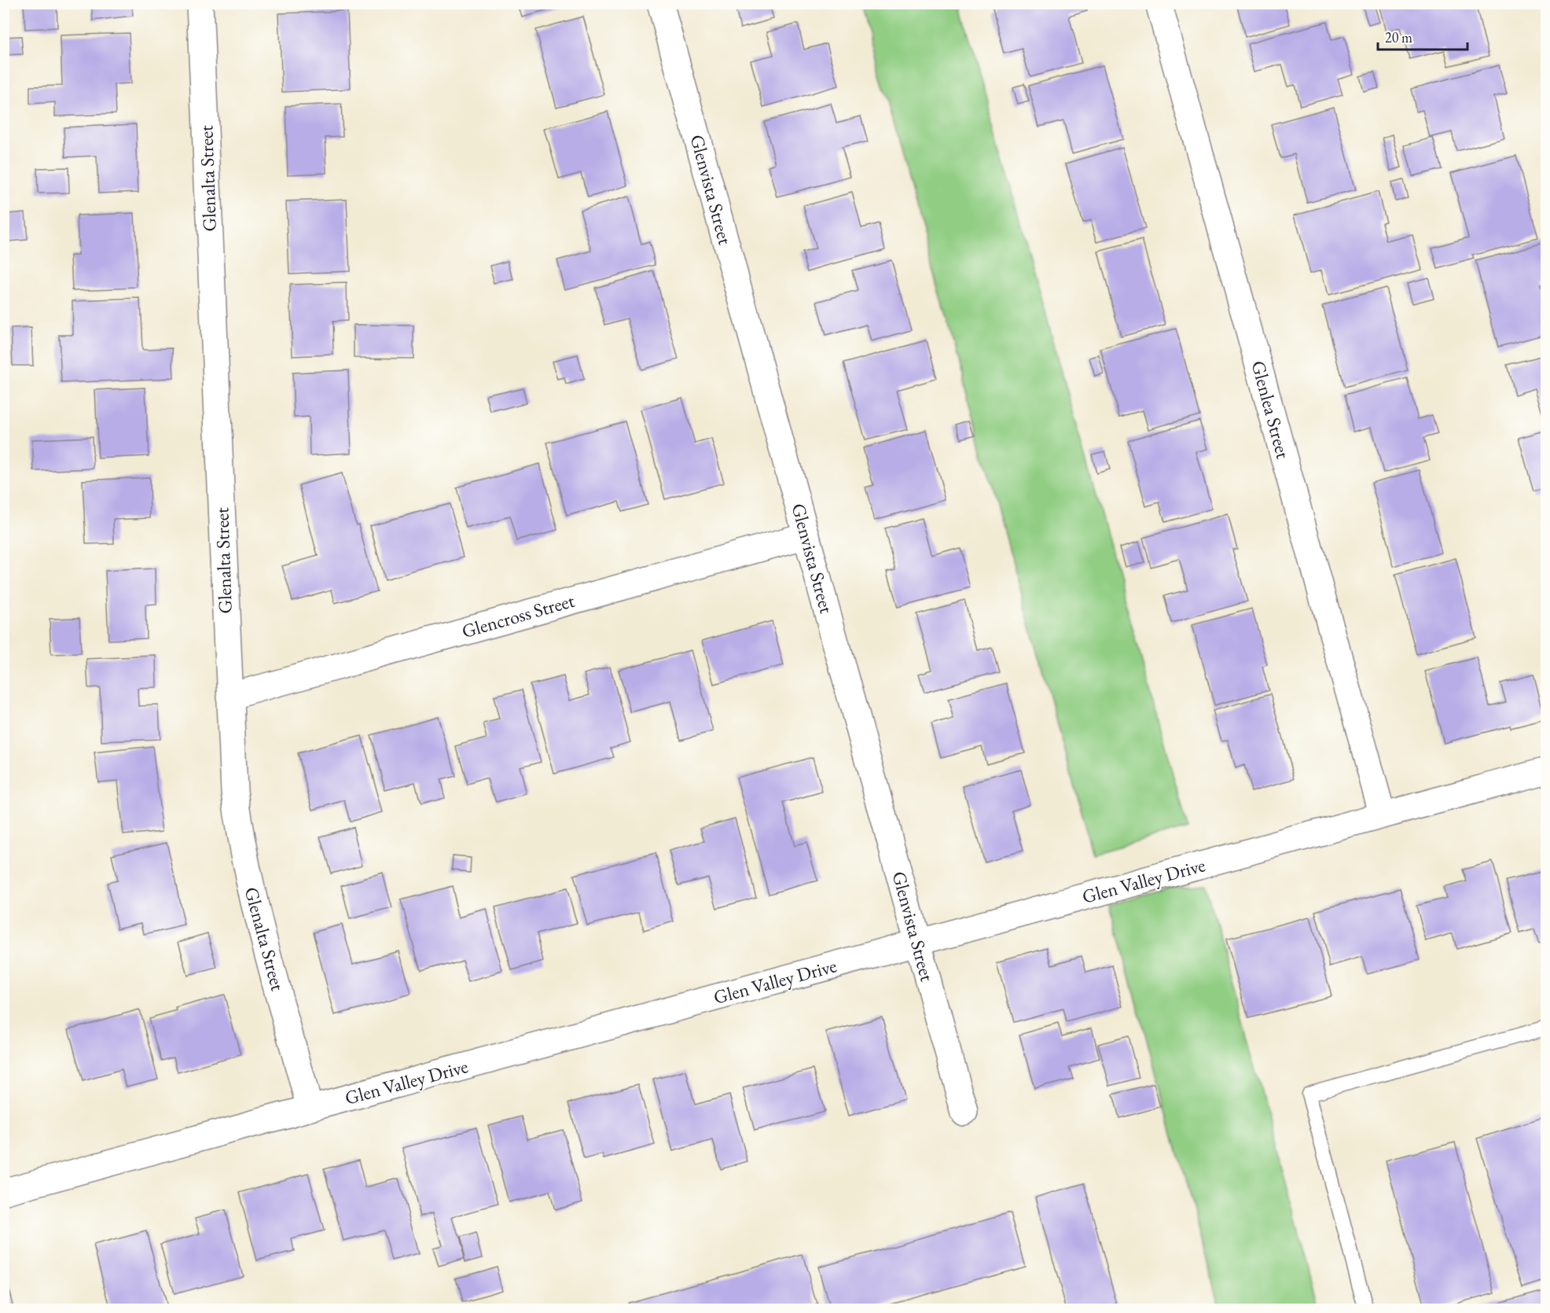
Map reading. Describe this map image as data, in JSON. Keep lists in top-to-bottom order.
{
  "streets": {
    "street": [
      "Glenalta Street",
      "Glenvista Street",
      "Glenlea Street",
      "Glencross Street",
      "Glen Valley Drive"
    ]
  },
  "crossings": [
    ["Glenalta Street", "Glencross Street"],
    ["Glenalta Street", "Glen Valley Drive"],
    ["Glenvista Street", "Glencross Street"],
    ["Glenvista Street", "Glen Valley Drive"],
    ["Glenlea Street", "Glen Valley Drive"]
  ],
  "scale_bar": "20 m"
}
